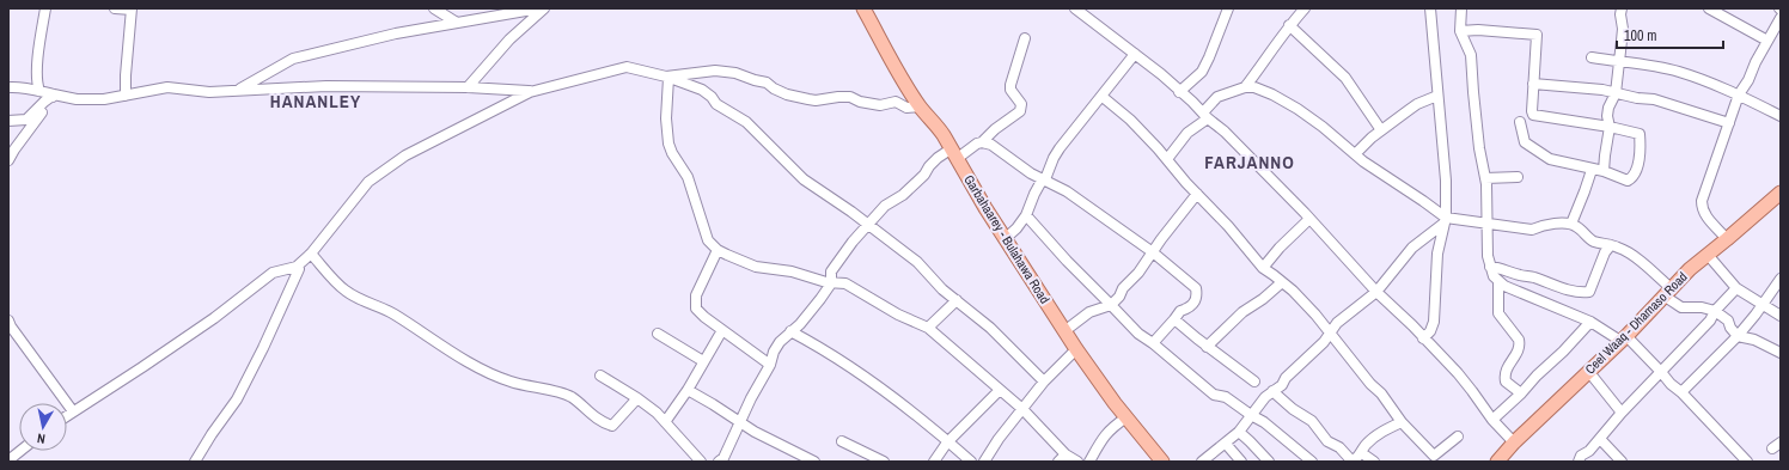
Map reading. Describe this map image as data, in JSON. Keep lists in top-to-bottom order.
{
  "streets": {
    "main road": ["Garbahaarey - Bulahawa Road", "Ceel Waaq - Dhamaso Road"]
  },
  "districts": ["HANANLEY", "FARJANNO"],
  "scale_bar": "100 m",
  "north": "bottom"
}
